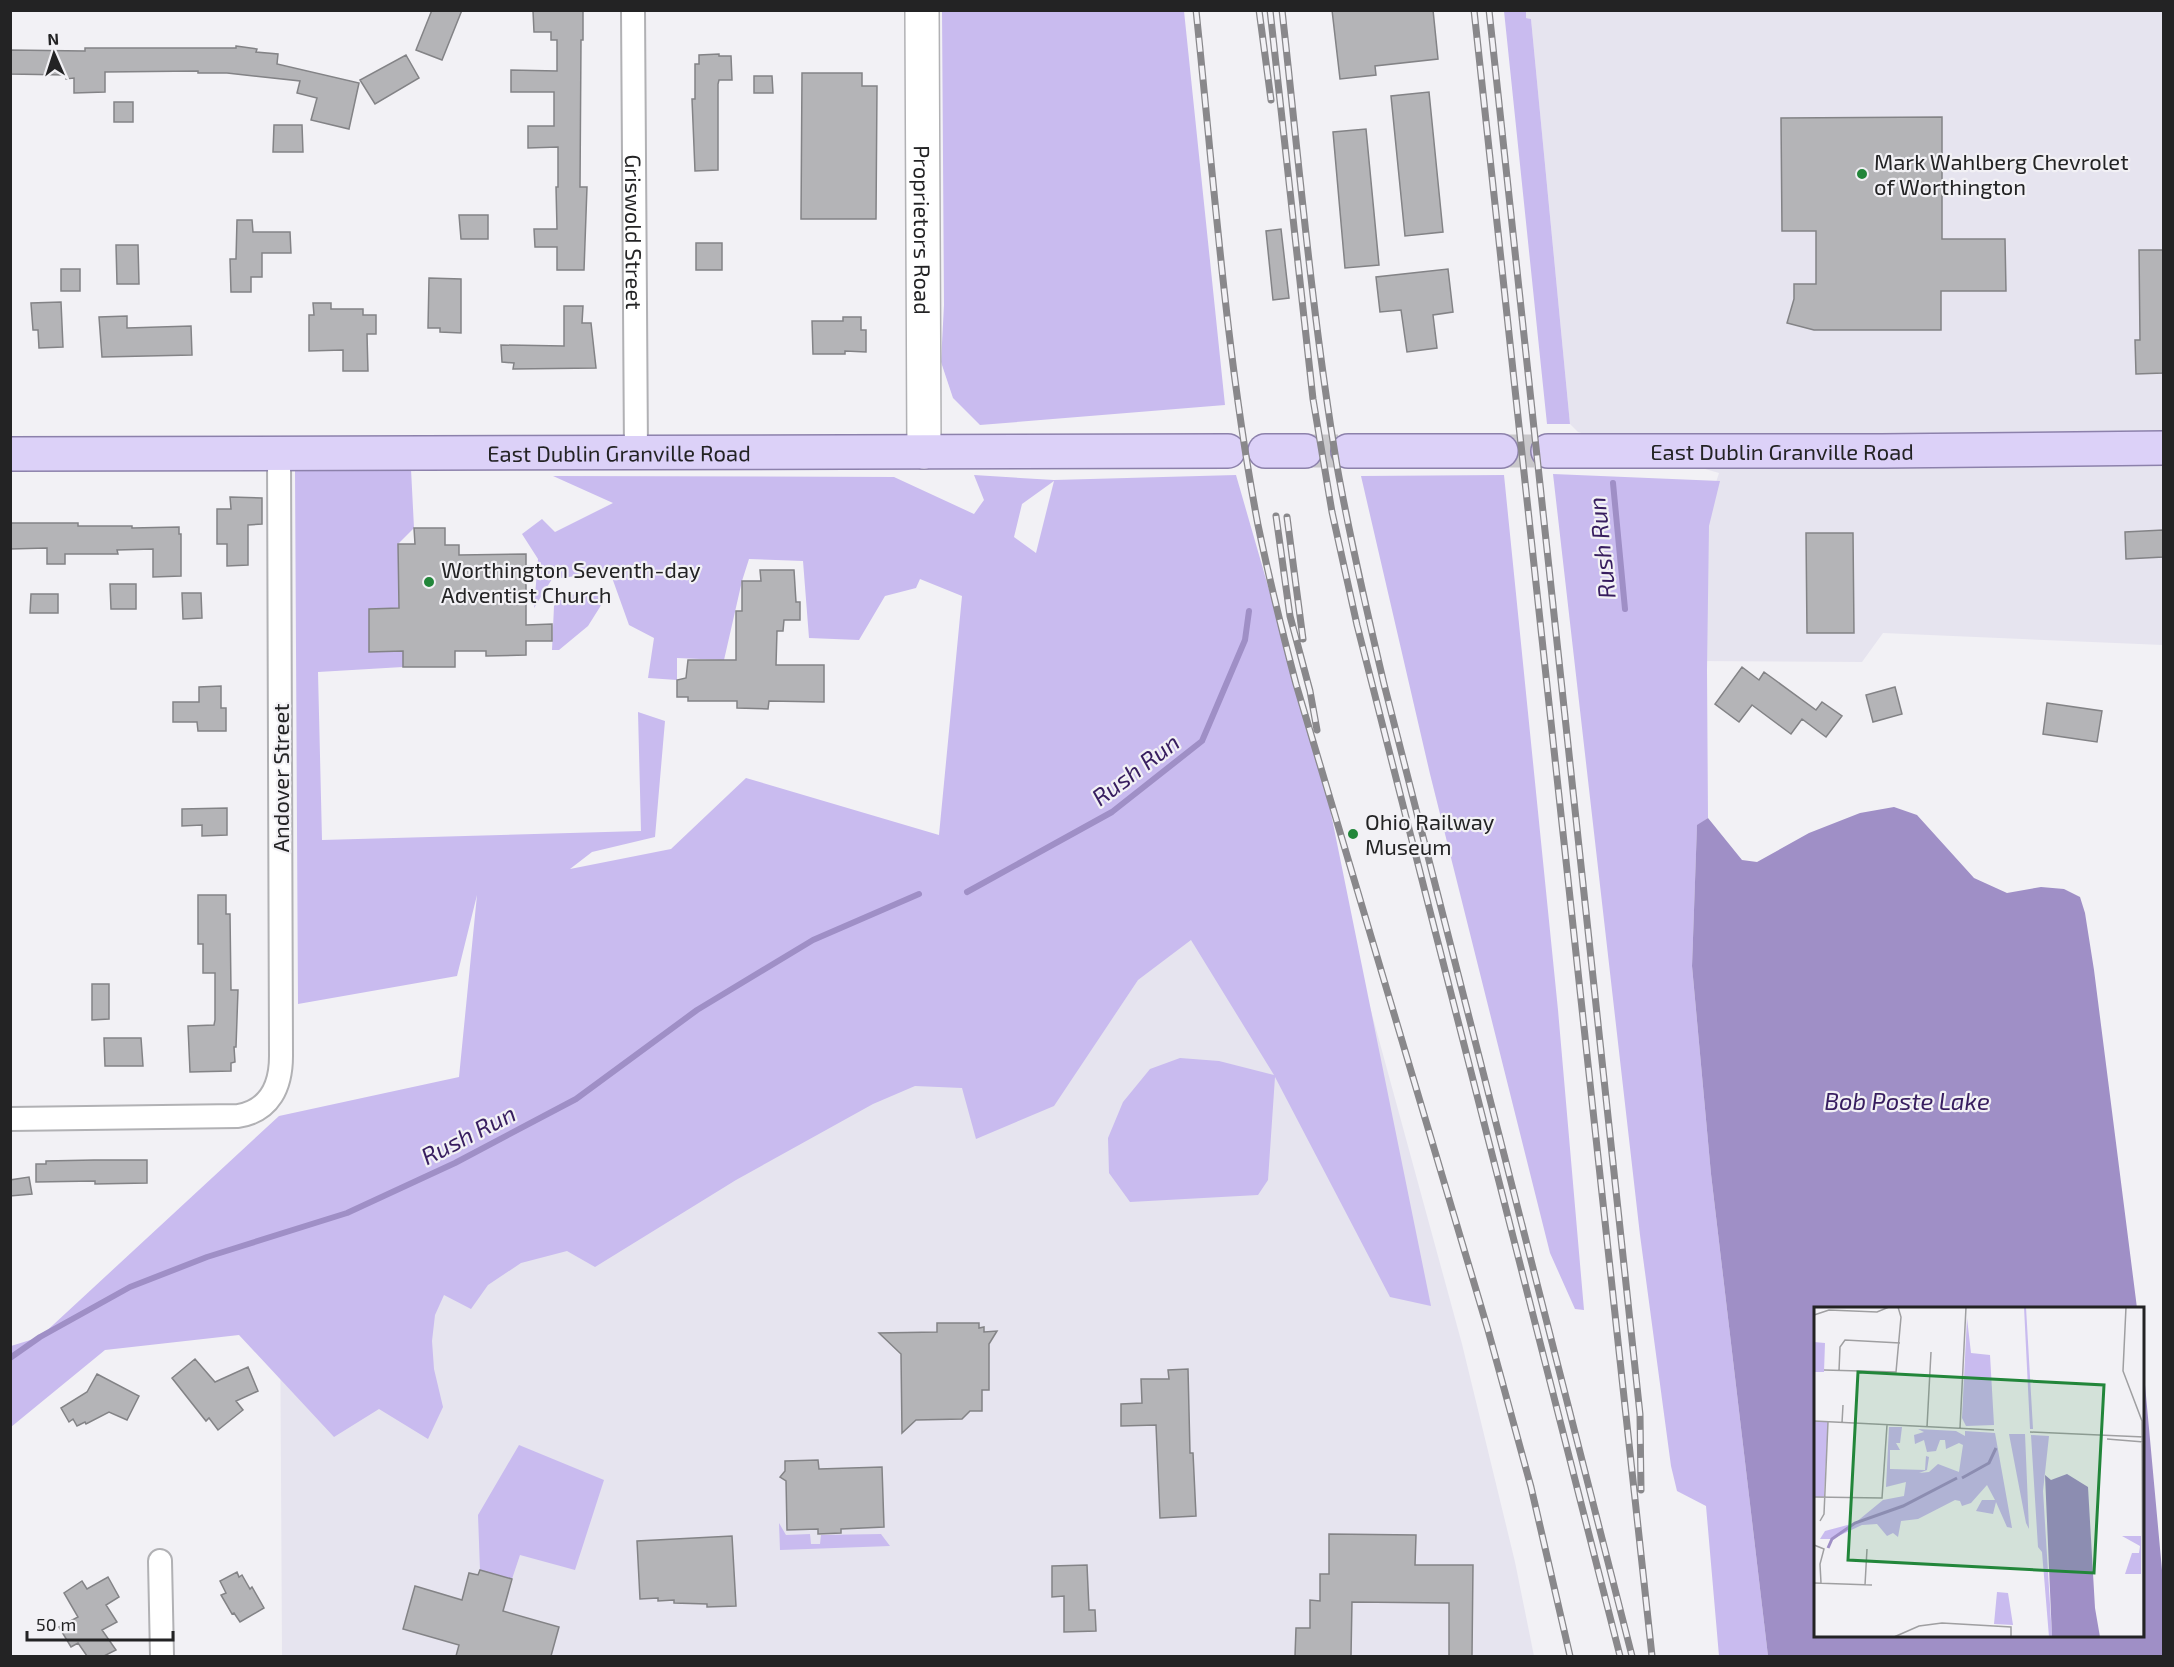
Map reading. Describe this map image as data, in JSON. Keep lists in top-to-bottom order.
{
  "streets": {
    "main road": ["East Dublin Granville Road"],
    "street": ["Proprietors Road", "Griswold Street", "Andover Street"]
  },
  "crossings": [
    ["Proprietors Road", "East Dublin Granville Road"],
    ["Griswold Street", "East Dublin Granville Road"],
    ["East Dublin Granville Road", "Andover Street"]
  ],
  "water": ["Rush Run", "Bob Poste Lake"],
  "places": ["Mark Wahlberg Chevrolet of Worthington", "Worthington Seventh-day Adventist Church", "Ohio Railway Museum"],
  "scale_bar": "50 m",
  "north": "top"
}
